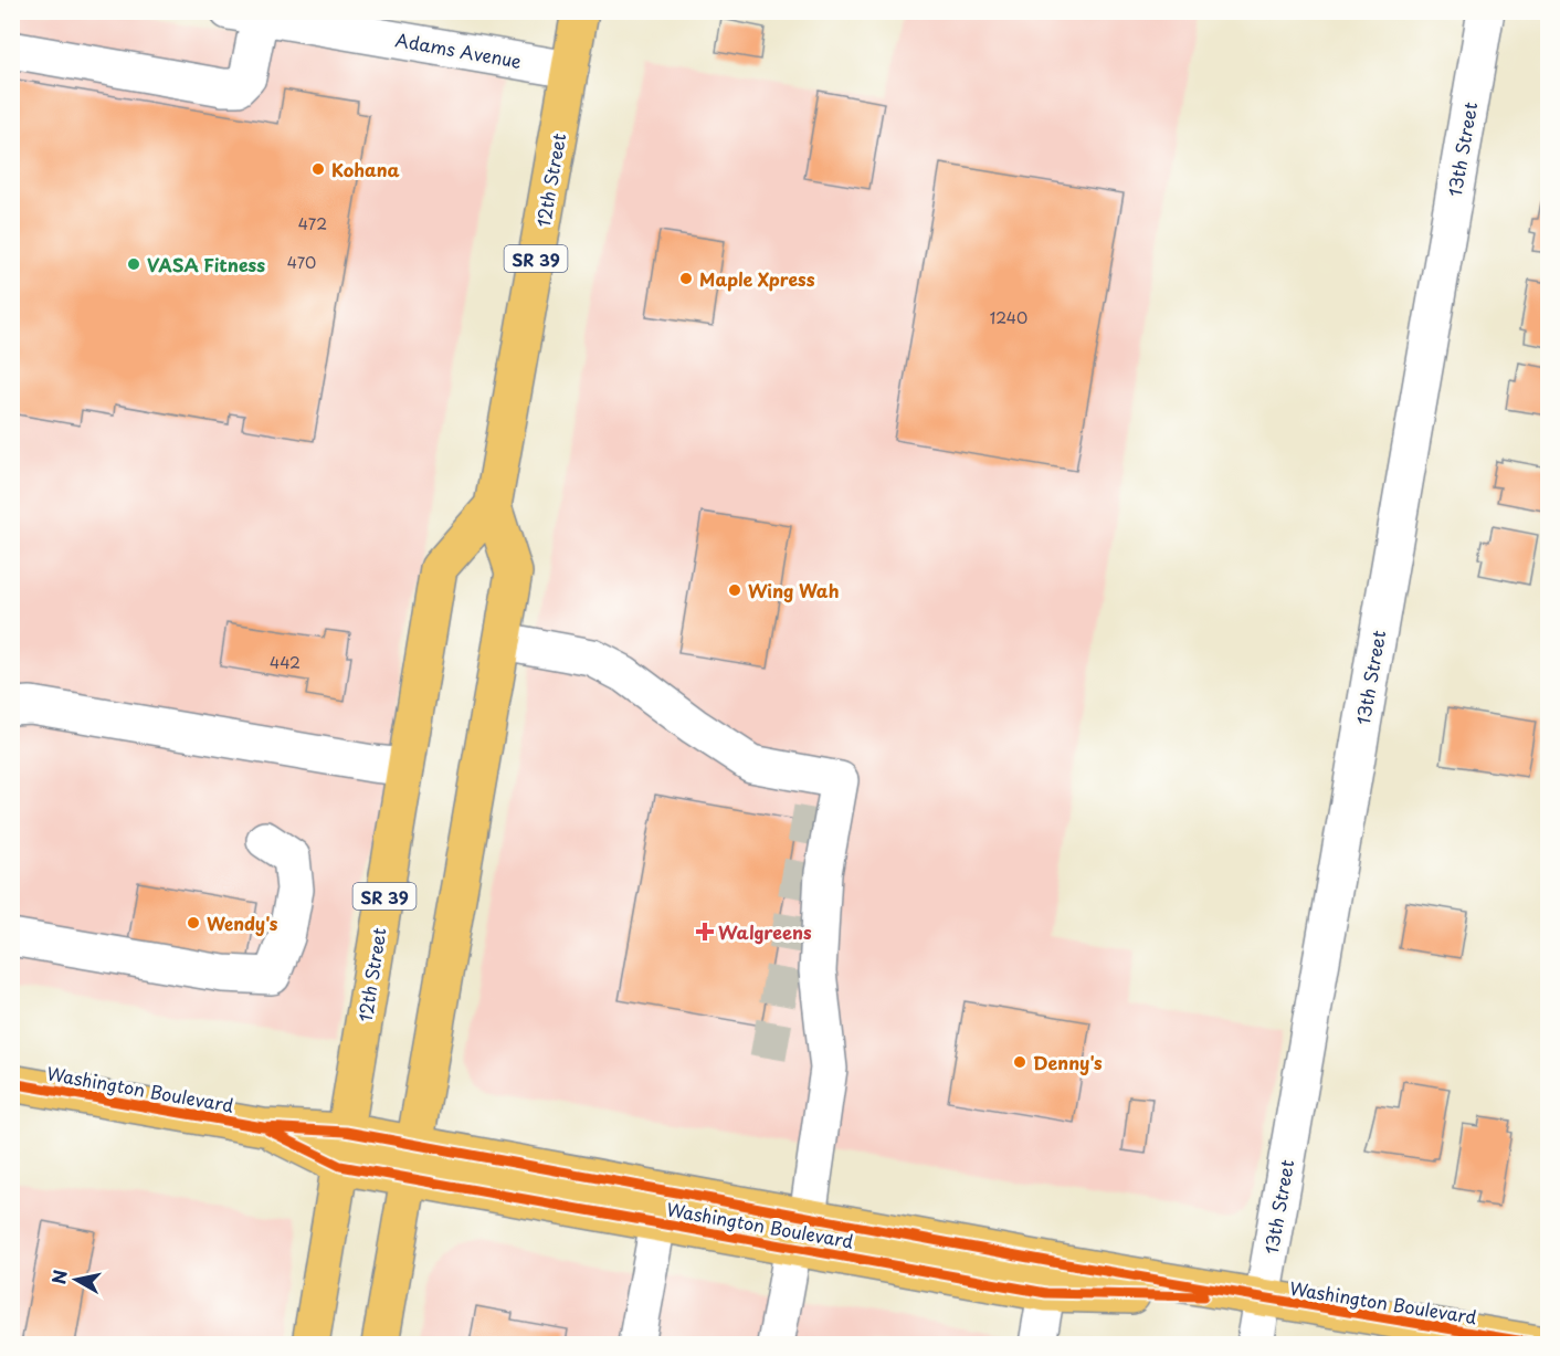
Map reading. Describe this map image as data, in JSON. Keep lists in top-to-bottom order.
{
  "streets": {
    "main road": ["12th Street", "SR 39", "Washington Boulevard"],
    "street": ["Adams Avenue", "13th Street"]
  },
  "crossings": [
    ["Adams Avenue", "12th Street"],
    ["13th Street", "Washington Boulevard"],
    ["12th Street", "Washington Boulevard"]
  ],
  "places": {
    "other": [
      "Kohana",
      "VASA Fitness",
      "Maple Xpress",
      "Wing Wah",
      "Wendy's",
      "Denny's"
    ],
    "health": ["Walgreens"]
  },
  "house_numbers": [
    "472",
    "470",
    "1240",
    "442"
  ],
  "north": "left"
}
